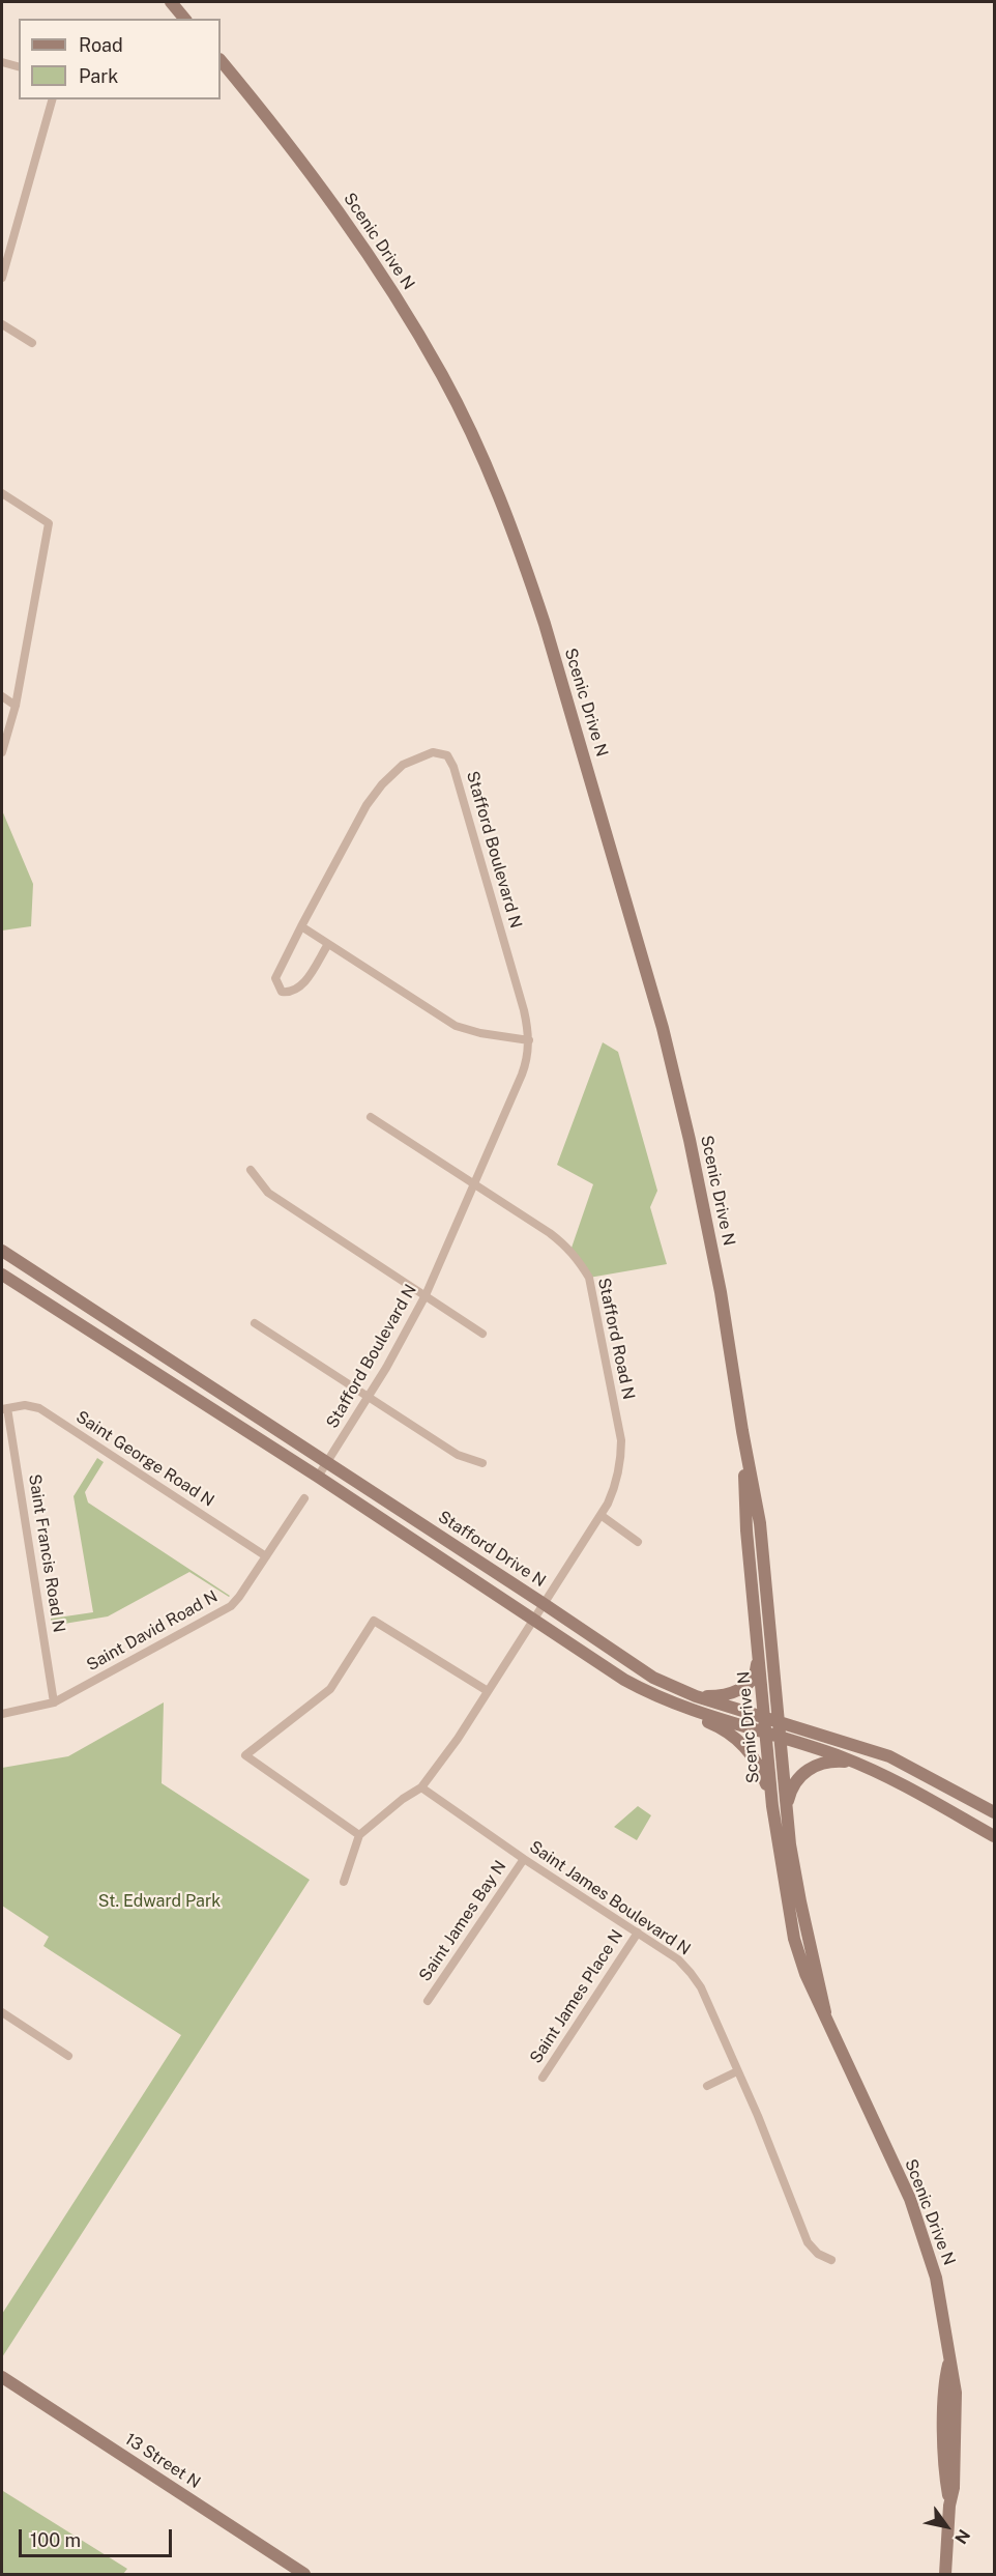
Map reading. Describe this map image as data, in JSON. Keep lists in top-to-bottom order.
{
  "streets": {
    "main road": ["Scenic Drive N", "Stafford Drive N", "13 Street N"],
    "street": [
      "Stafford Boulevard N",
      "Stafford Road N",
      "Saint George Road N",
      "Saint Francis Road N",
      "Saint David Road N",
      "Saint James Boulevard N",
      "Saint James Bay N",
      "Saint James Place N"
    ]
  },
  "crossings": [
    ["Scenic Drive N", "Stafford Drive N"],
    ["Stafford Boulevard N", "Stafford Road N"],
    ["Stafford Boulevard N", "Stafford Drive N"],
    ["Stafford Road N", "Stafford Drive N"],
    ["Saint George Road N", "Saint Francis Road N"],
    ["Saint George Road N", "Saint David Road N"],
    ["Saint Francis Road N", "Saint David Road N"],
    ["Saint James Boulevard N", "Saint James Bay N"],
    ["Saint James Boulevard N", "Saint James Place N"]
  ],
  "parks": ["St. Edward Park"],
  "legend": ["Road", "Park"],
  "scale_bar": "100 m",
  "north": "bottom right"
}
